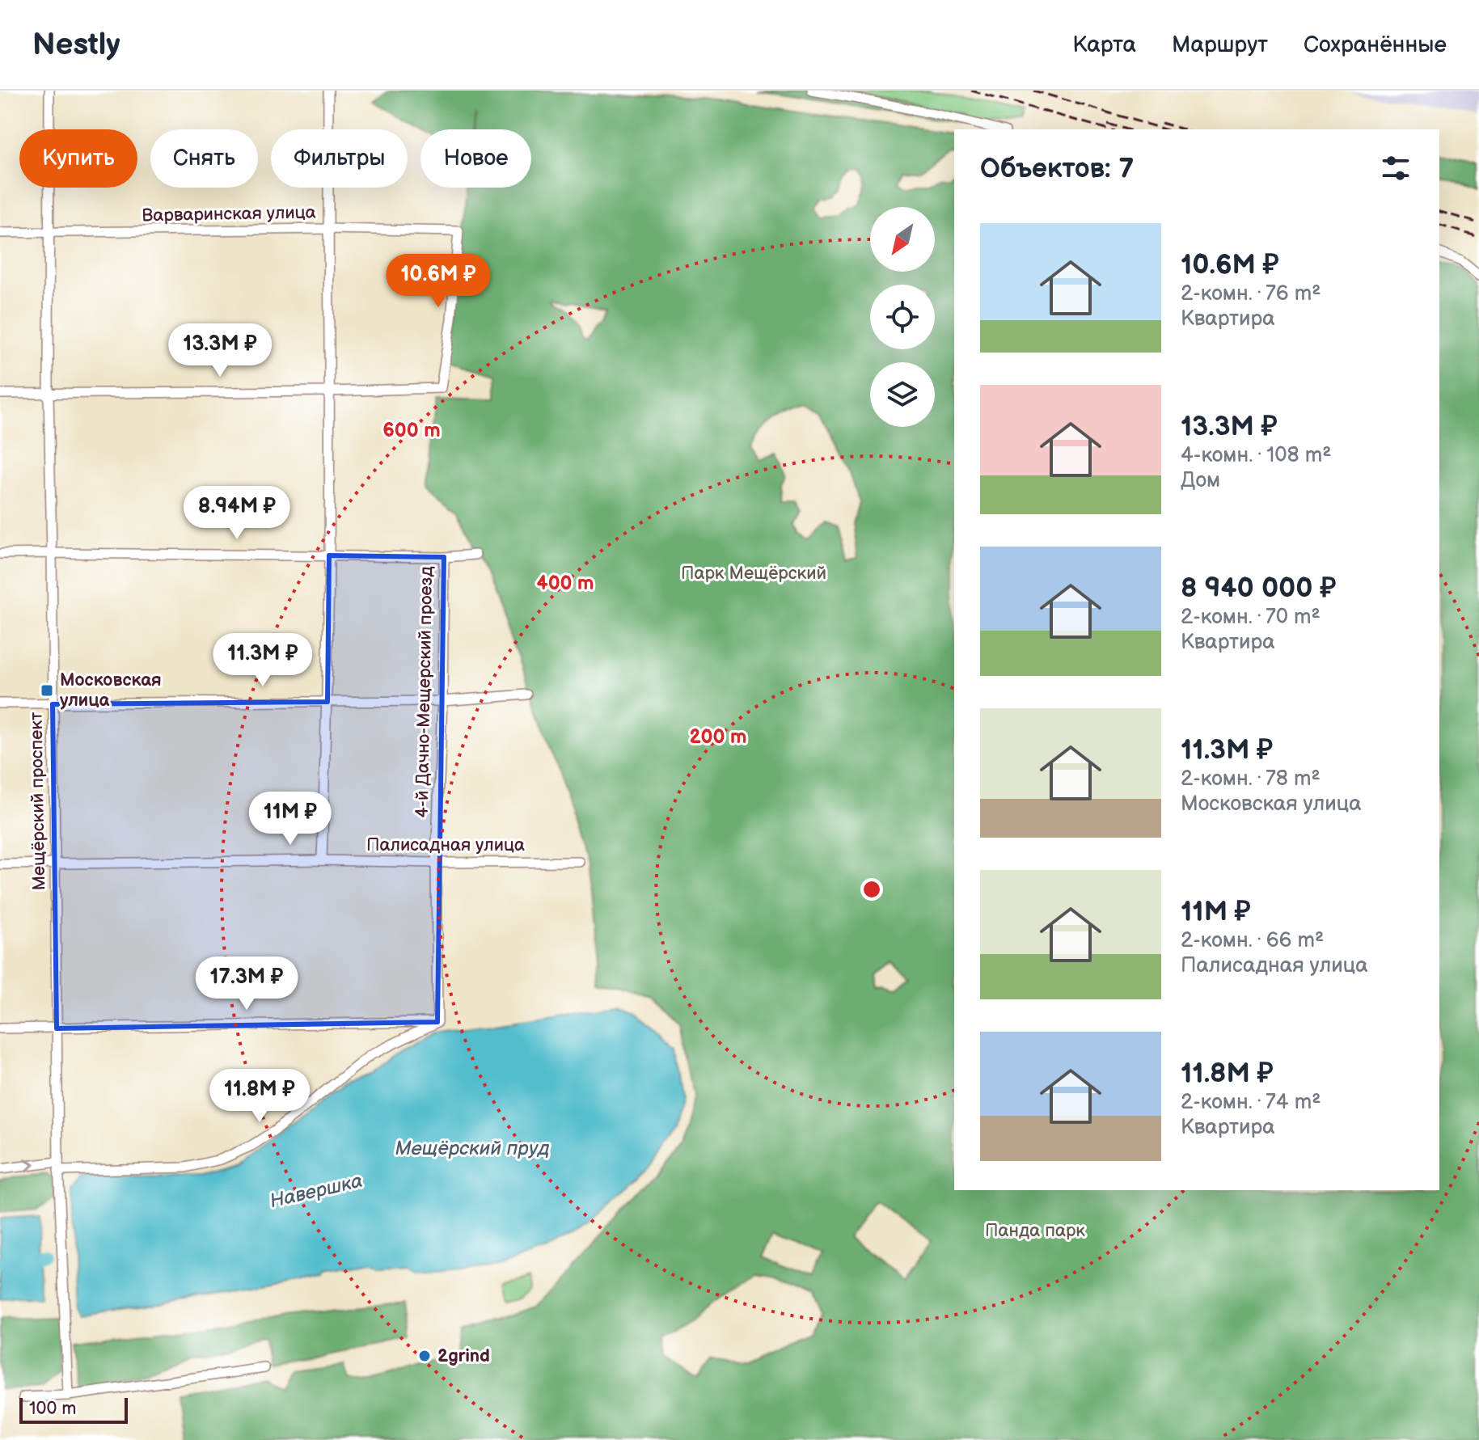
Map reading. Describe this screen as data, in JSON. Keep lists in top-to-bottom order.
{
  "streets": {
    "street": [
      "Варваринская улица",
      "4-й Дачно-Мещерский проезд",
      "Мещёрский проспект",
      "Палисадная улица"
    ]
  },
  "crossings": [
    ["Варваринская улица", "Мещёрский проспект"],
    ["4-й Дачно-Мещерский проезд", "Палисадная улица"],
    ["Мещёрский проспект", "Палисадная улица"]
  ],
  "water": ["Мещёрский пруд", "Навершка"],
  "parks": ["Парк Мещёрский", "Панда парк"],
  "places": {
    "transit": ["Московская улица"],
    "other": ["2grind"]
  },
  "scale_bar": "100 m",
  "north": "bottom left",
  "page": {
    "header": "Nestly",
    "nav": ["Карта", "Маршрут", "Сохранённые"],
    "chip": [
      "Купить",
      "Снять",
      "Фильтры",
      "Новое"
    ],
    "heading": "Объектов: 7",
    "list": [
      {
        "name": "10.6M ₽",
        "note": "2-комн. · 76 m² · Квартира"
      },
      {
        "name": "13.3M ₽",
        "note": "4-комн. · 108 m² · Дом"
      },
      {
        "name": "8 940 000 ₽",
        "note": "2-комн. · 70 m² · Квартира"
      },
      {
        "name": "11.3M ₽",
        "note": "2-комн. · 78 m² · Московская улица"
      },
      {
        "name": "11M ₽",
        "note": "2-комн. · 66 m² · Палисадная улица"
      },
      {
        "name": "11.8M ₽",
        "note": "2-комн. · 74 m² · Квартира"
      }
    ],
    "price": [
      "10.6M ₽",
      "13.3M ₽",
      "8.94M ₽",
      "11.3M ₽",
      "11M ₽",
      "17.3M ₽",
      "11.8M ₽"
    ],
    "scale": "100 m"
  },
  "rings": ["600 m", "400 m", "200 m"]
}
